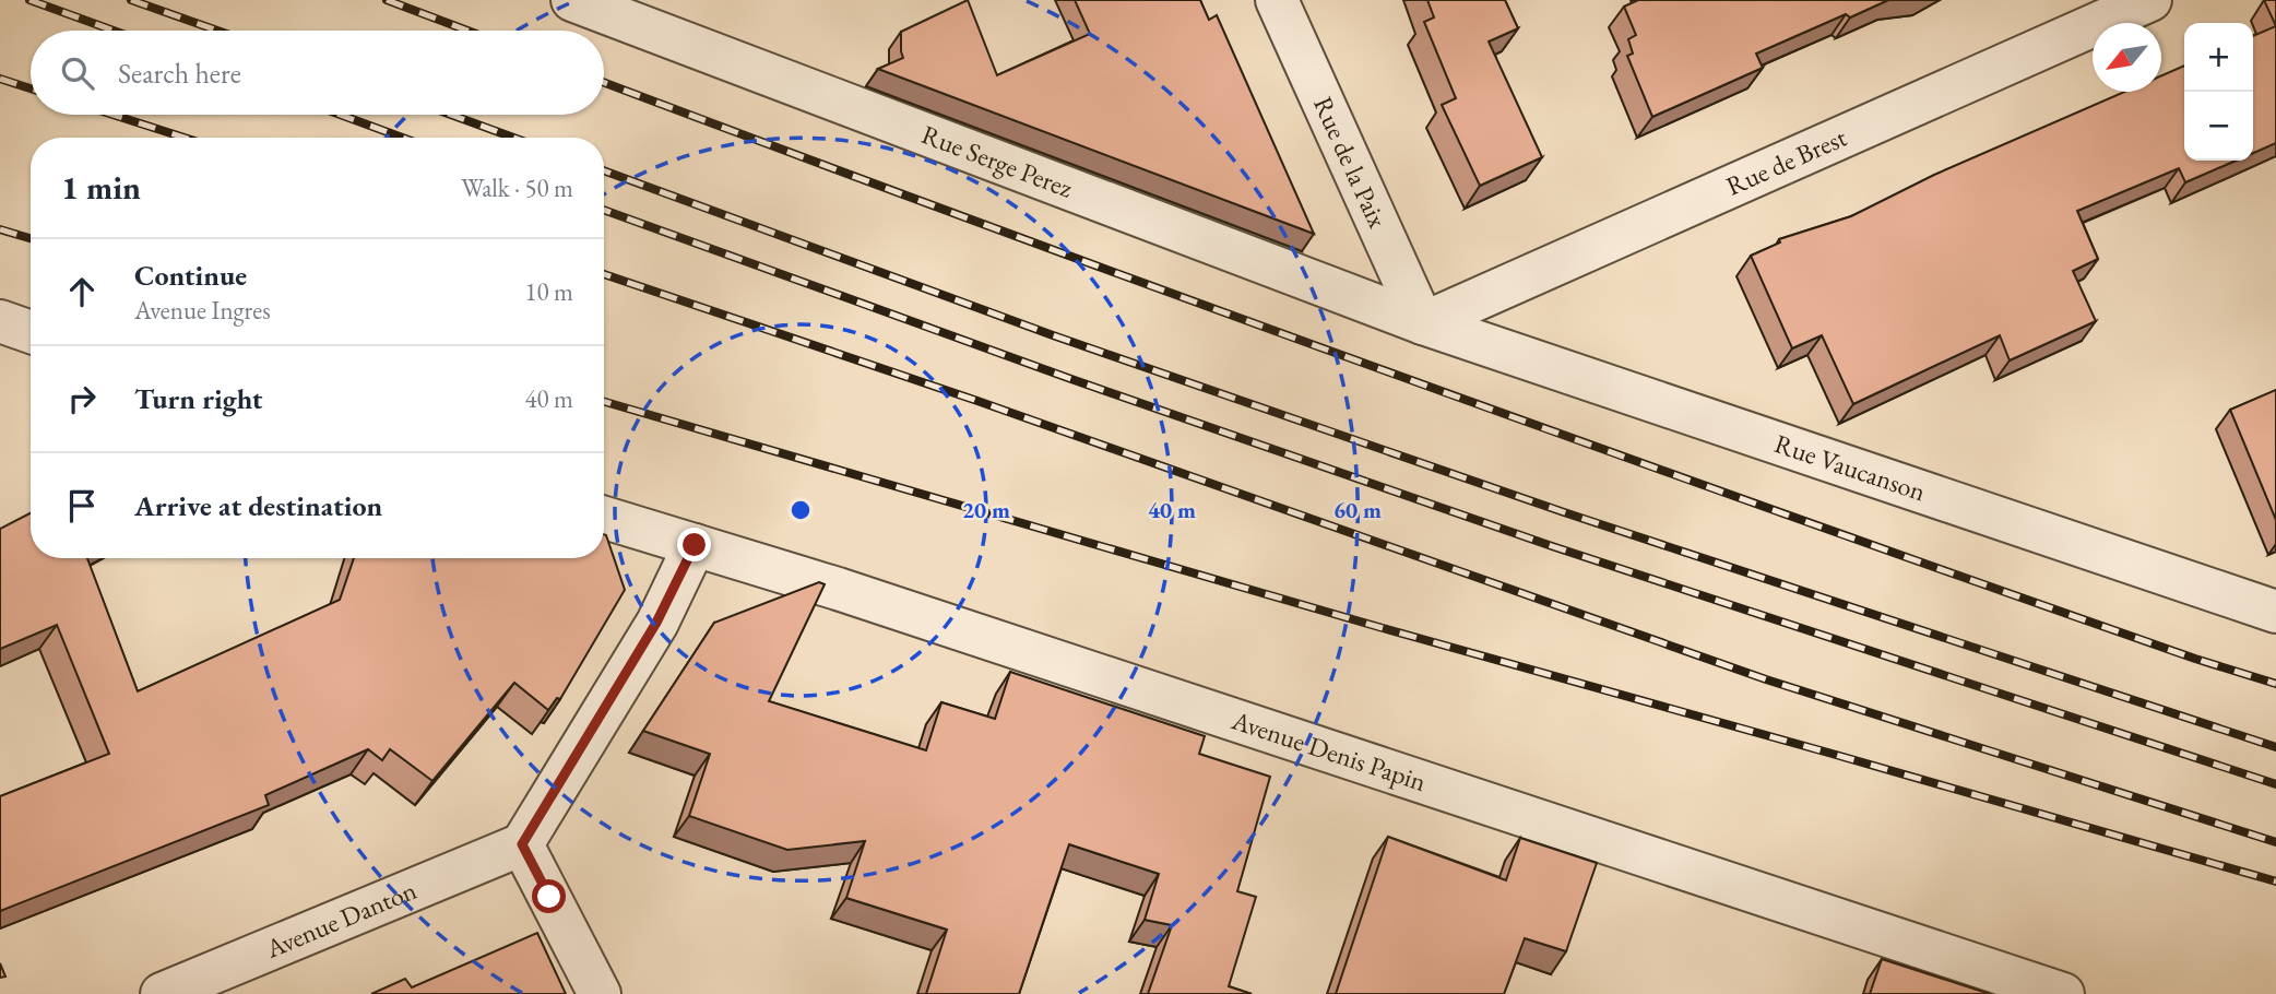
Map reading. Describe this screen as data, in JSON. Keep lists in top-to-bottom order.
{
  "streets": {
    "street": [
      "Rue Serge Perez",
      "Rue de la Paix",
      "Rue de Brest",
      "Rue Vaucanson",
      "Avenue Denis Papin",
      "Avenue Danton"
    ]
  },
  "crossings": [
    ["Rue Serge Perez", "Rue de la Paix"],
    ["Rue Serge Perez", "Rue de Brest"],
    ["Rue Serge Perez", "Rue Vaucanson"],
    ["Rue de la Paix", "Rue de Brest"],
    ["Rue de la Paix", "Rue Vaucanson"],
    ["Rue de Brest", "Rue Vaucanson"]
  ],
  "north": "bottom left",
  "page": {
    "map_buttons": ["+", "−"],
    "search": "Search here",
    "heading": ["1 min", "Walk · 50 m"],
    "list": [
      ["Continue", "Avenue Ingres", "10 m"],
      ["Turn right", "40 m"],
      "Arrive at destination"
    ]
  },
  "rings": ["20 m", "40 m", "60 m"]
}
